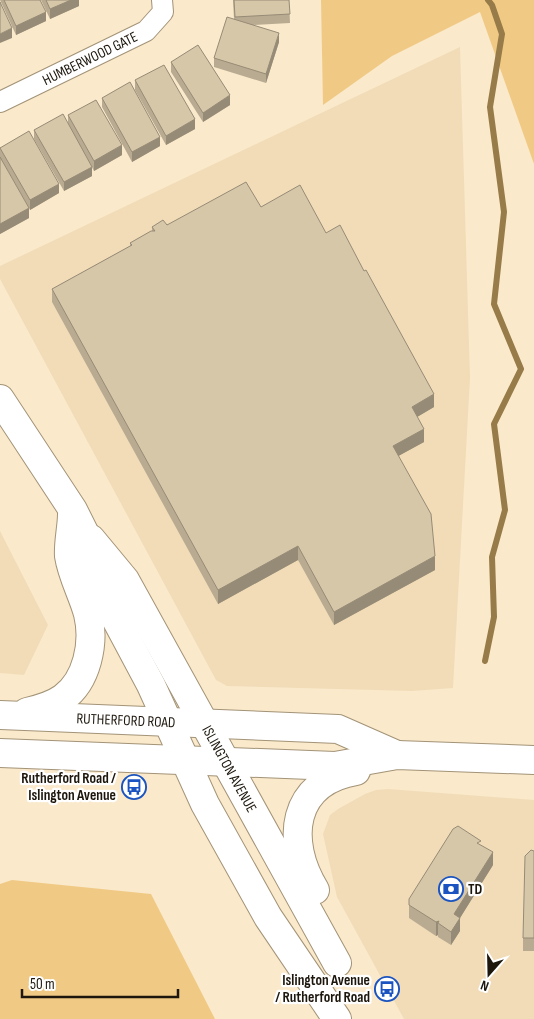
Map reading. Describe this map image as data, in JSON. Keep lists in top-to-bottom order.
{
  "streets": {
    "main road": ["RUTHERFORD ROAD", "ISLINGTON AVENUE"],
    "street": ["HUMBERWOOD GATE"]
  },
  "crossings": [
    ["RUTHERFORD ROAD", "ISLINGTON AVENUE"]
  ],
  "places": {
    "bus stop": ["Rutherford Road / Islington Avenue", "Islington Avenue / Rutherford Road"],
    "bank": ["TD"]
  },
  "scale_bar": "50 m",
  "north": "bottom"
}
